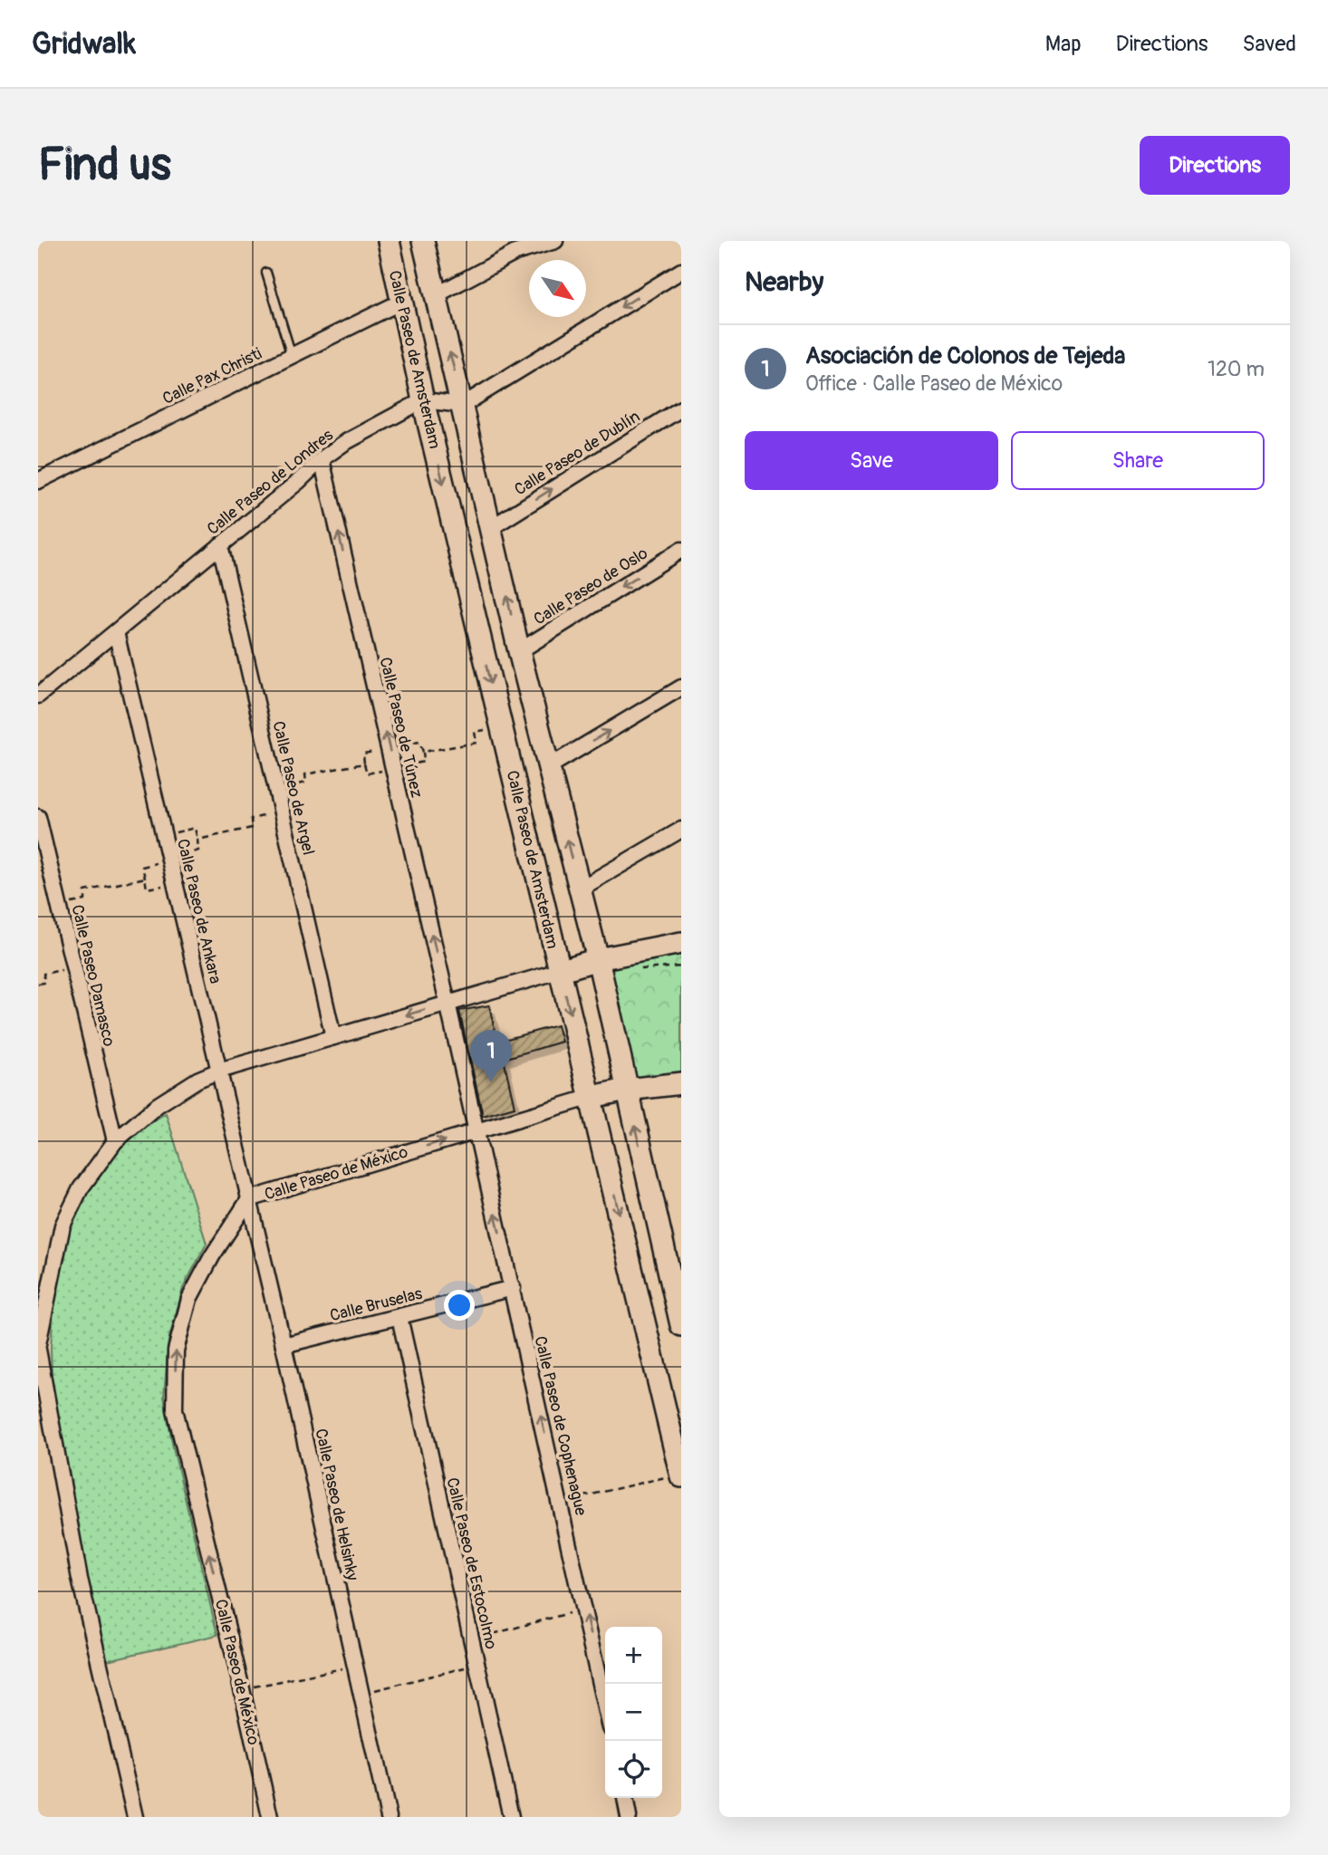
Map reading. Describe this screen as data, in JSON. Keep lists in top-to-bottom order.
{
  "streets": {
    "main road": ["Calle Paseo de Amsterdam", "Calle Paseo de México"],
    "street": [
      "Calle Pax Christi",
      "Calle Paseo de Dublín",
      "Calle Paseo de Londres",
      "Calle Paseo de Oslo",
      "Calle Paseo de Túnez",
      "Calle Paseo de Argel",
      "Calle Paseo de Ankara",
      "Calle Paseo Damasco",
      "Calle Bruselas",
      "Calle Paseo de Cophenague",
      "Calle Paseo de Helsinky",
      "Calle Paseo de Estocolmo"
    ]
  },
  "crossings": [
    ["Calle Paseo de Amsterdam", "Calle Pax Christi"],
    ["Calle Paseo de Amsterdam", "Calle Paseo de Londres"],
    ["Calle Paseo de Amsterdam", "Calle Paseo de México"],
    ["Calle Paseo de Londres", "Calle Paseo de Túnez"],
    ["Calle Paseo de Londres", "Calle Paseo de Argel"],
    ["Calle Paseo de Londres", "Calle Paseo de Ankara"],
    ["Calle Paseo de Túnez", "Calle Paseo de México"],
    ["Calle Paseo de Túnez", "Calle Paseo de Cophenague"],
    ["Calle Paseo de Ankara", "Calle Paseo de México"],
    ["Calle Paseo de Ankara", "Calle Paseo de Helsinky"],
    ["Calle Paseo de México", "Calle Paseo de Cophenague"],
    ["Calle Paseo de México", "Calle Paseo de Helsinky"],
    ["Calle Bruselas", "Calle Paseo de Cophenague"],
    ["Calle Bruselas", "Calle Paseo de Helsinky"],
    ["Calle Bruselas", "Calle Paseo de Estocolmo"]
  ],
  "one_way": ["Calle Paseo de Túnez", "Calle Paseo de México", "Calle Paseo de Cophenague"],
  "north": "bottom right",
  "page": {
    "header": "Gridwalk",
    "nav": ["Map", "Directions", "Saved"],
    "buttons": [
      "Directions",
      ["Save", "Share"]
    ],
    "title": "Find us",
    "heading": "Nearby",
    "list": [
      {
        "mark": "1",
        "name": "Asociación de Colonos de Tejeda",
        "note": "Office · Calle Paseo de México",
        "value": "120 m"
      }
    ],
    "pins": "1",
    "map_buttons": ["+", "−"]
  }
}
